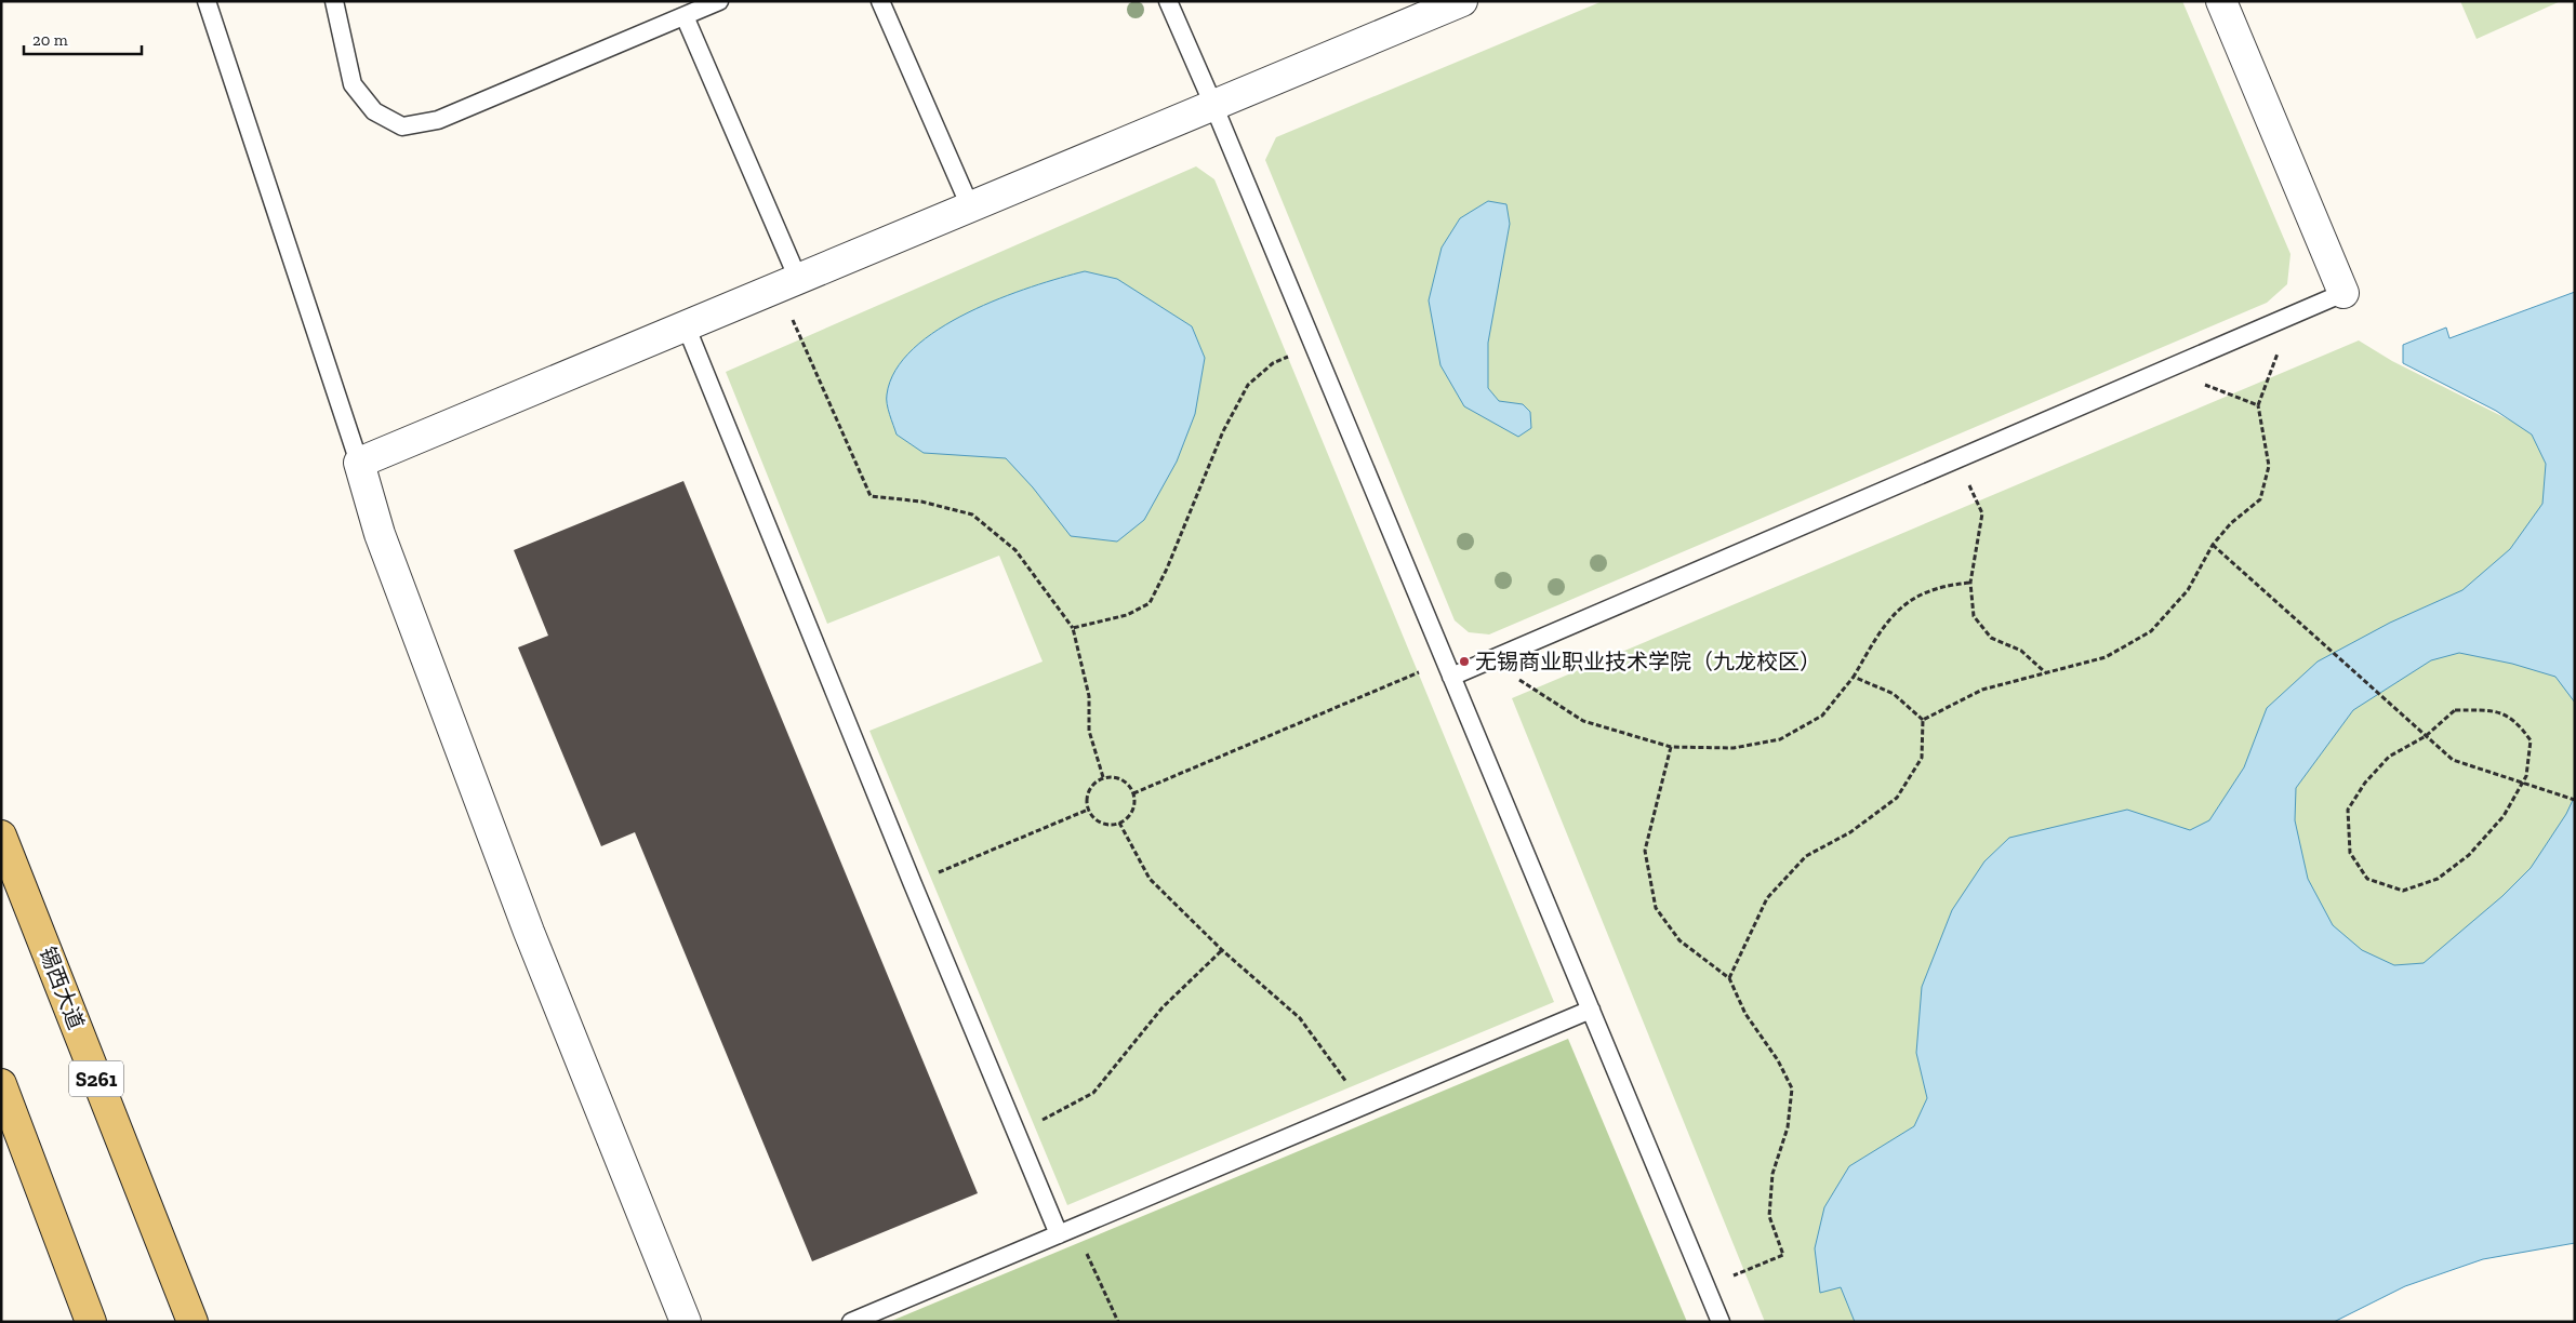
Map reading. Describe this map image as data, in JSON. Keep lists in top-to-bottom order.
{
  "streets": {
    "main road": ["锡西大道", "S261"]
  },
  "places": ["无锡商业职业技术学院（九龙校区）"],
  "scale_bar": "20 m"
}
